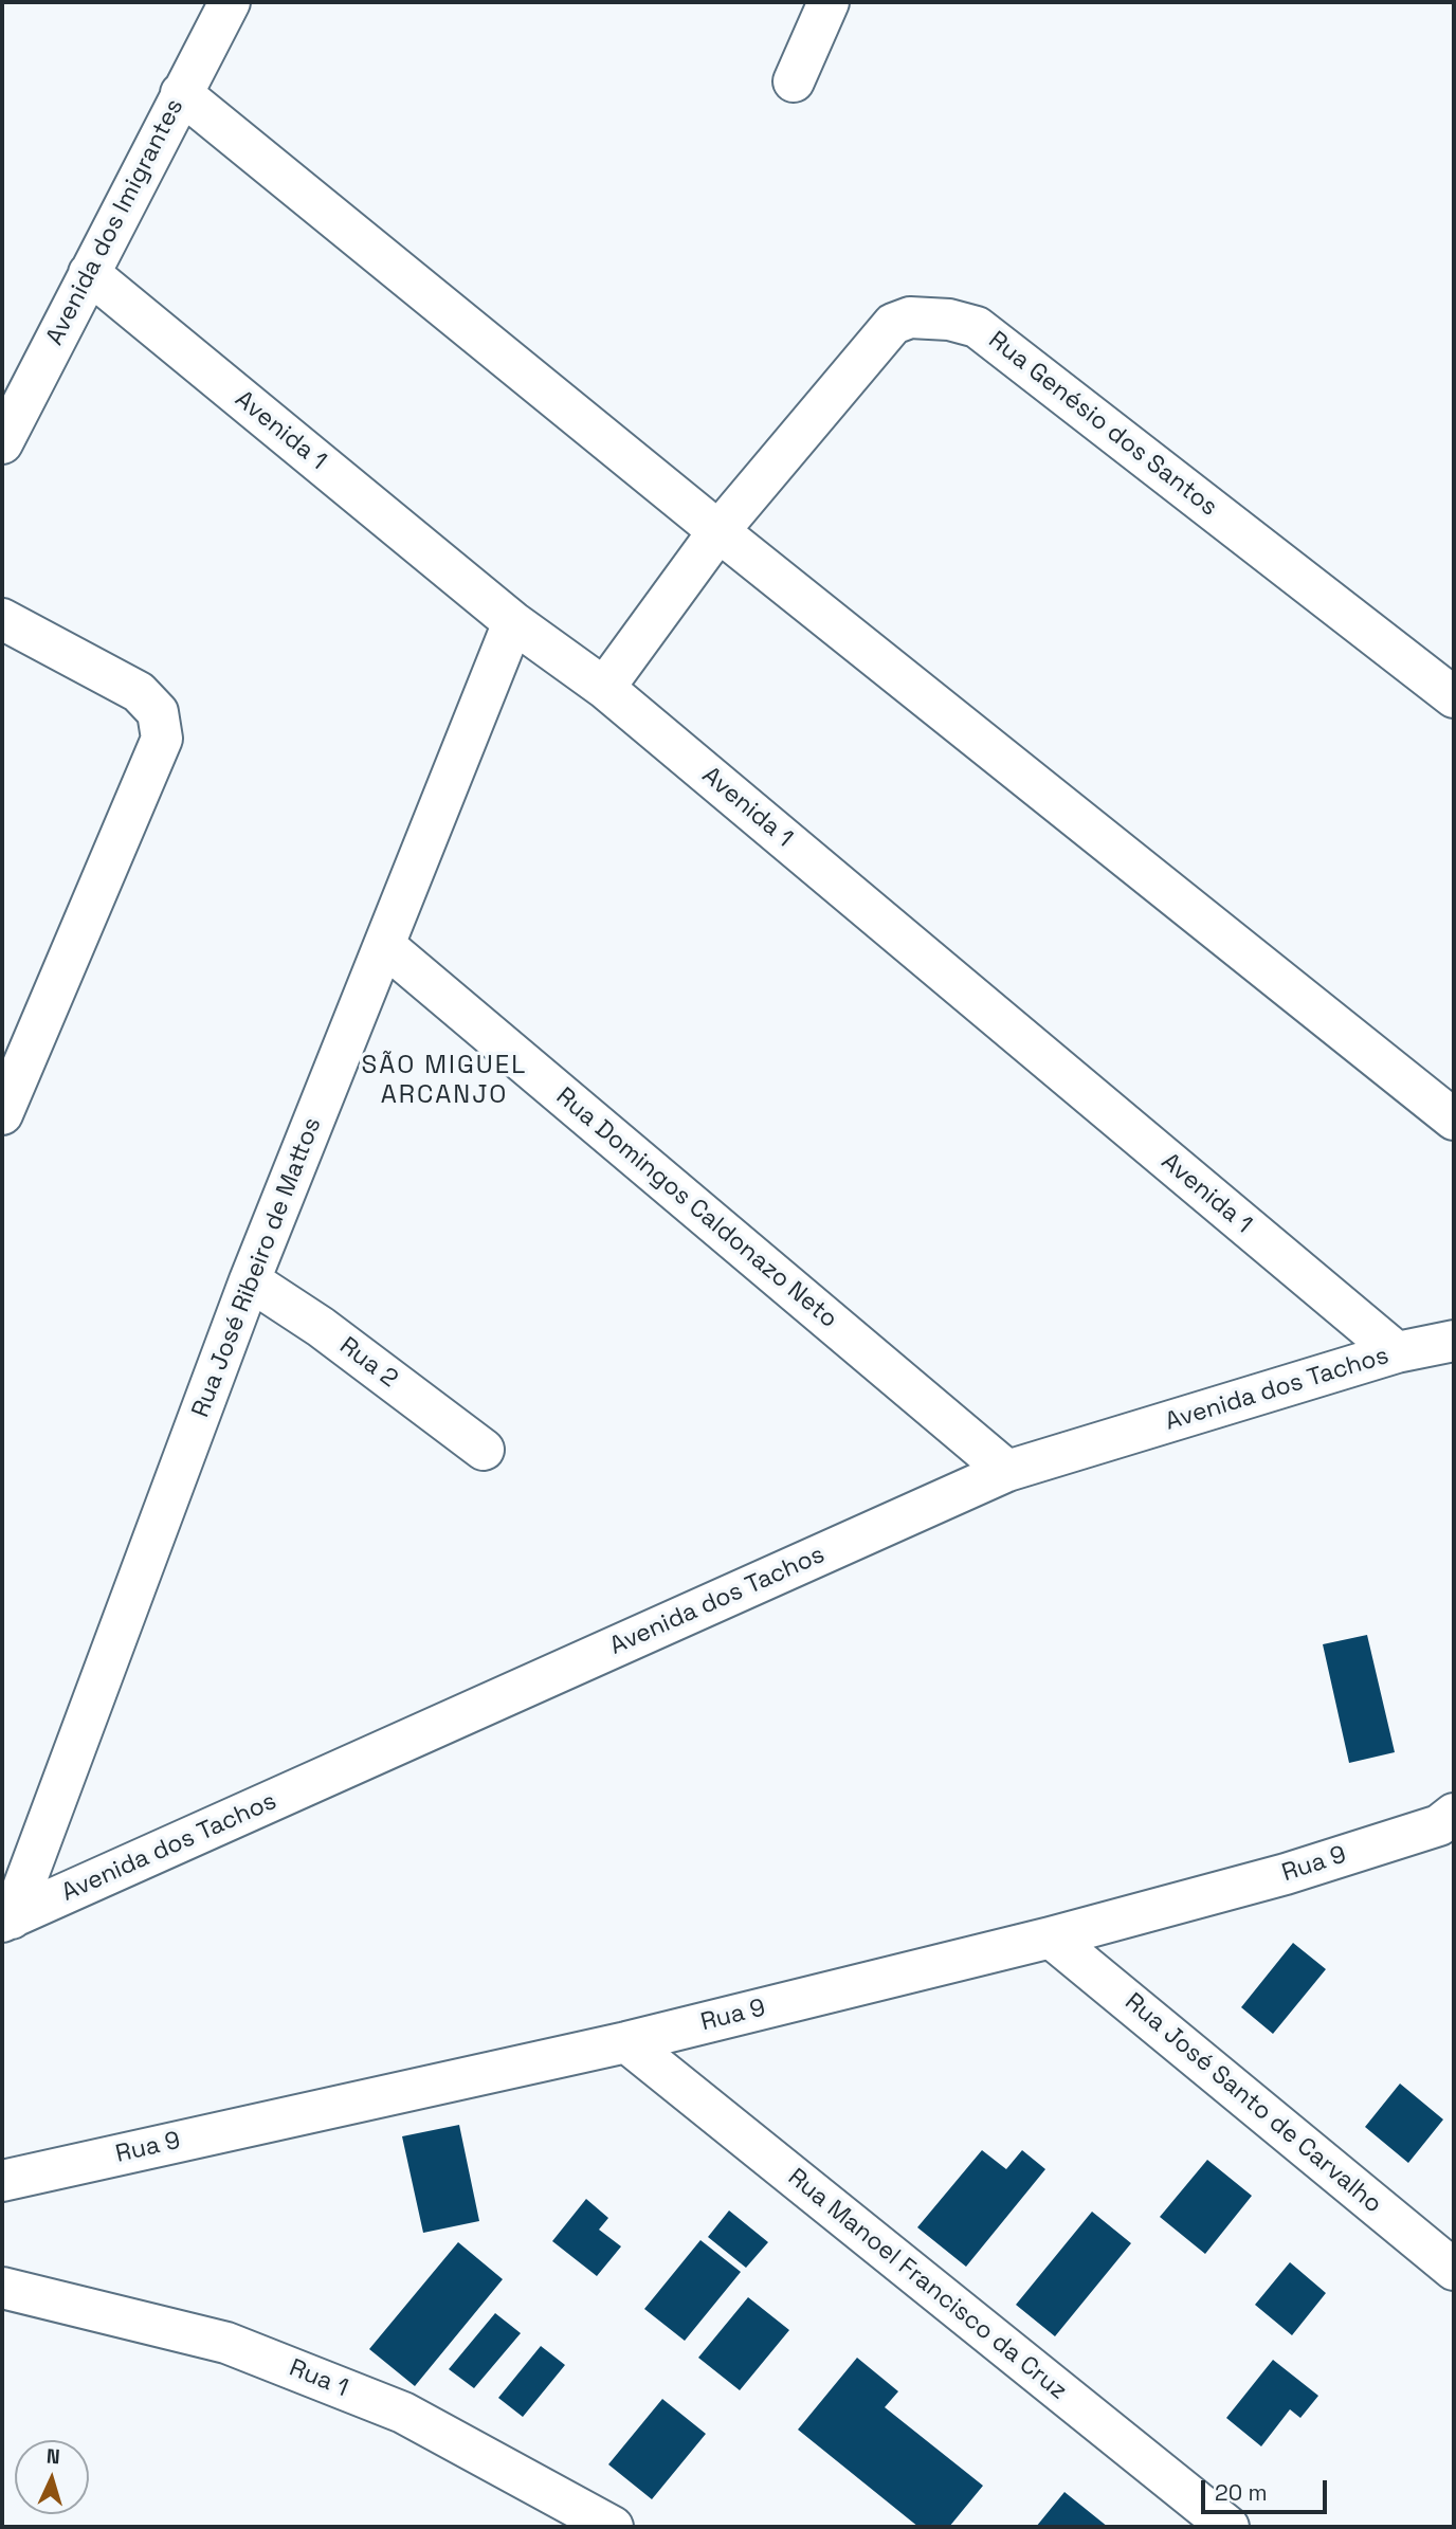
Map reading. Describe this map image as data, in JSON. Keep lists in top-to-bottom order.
{
  "streets": {
    "street": [
      "Avenida dos Imigrantes",
      "Rua Genésio dos Santos",
      "Avenida 1",
      "Rua Domingos Caldonazo Neto",
      "Rua José Ribeiro de Mattos",
      "Rua 2",
      "Avenida dos Tachos",
      "Rua 9",
      "Rua José Santo de Carvalho",
      "Rua Manoel Francisco da Cruz",
      "Rua 1"
    ]
  },
  "crossings": [
    ["Avenida dos Imigrantes", "Avenida 1"],
    ["Rua Genésio dos Santos", "Avenida 1"],
    ["Avenida 1", "Rua José Ribeiro de Mattos"],
    ["Avenida 1", "Avenida dos Tachos"],
    ["Rua Domingos Caldonazo Neto", "Rua José Ribeiro de Mattos"],
    ["Rua Domingos Caldonazo Neto", "Avenida dos Tachos"],
    ["Rua José Ribeiro de Mattos", "Rua 2"],
    ["Rua José Ribeiro de Mattos", "Avenida dos Tachos"],
    ["Rua 9", "Rua José Santo de Carvalho"],
    ["Rua 9", "Rua Manoel Francisco da Cruz"]
  ],
  "districts": ["SÃO MIGUEL ARCANJO"],
  "scale_bar": "20 m",
  "north": "top"
}
